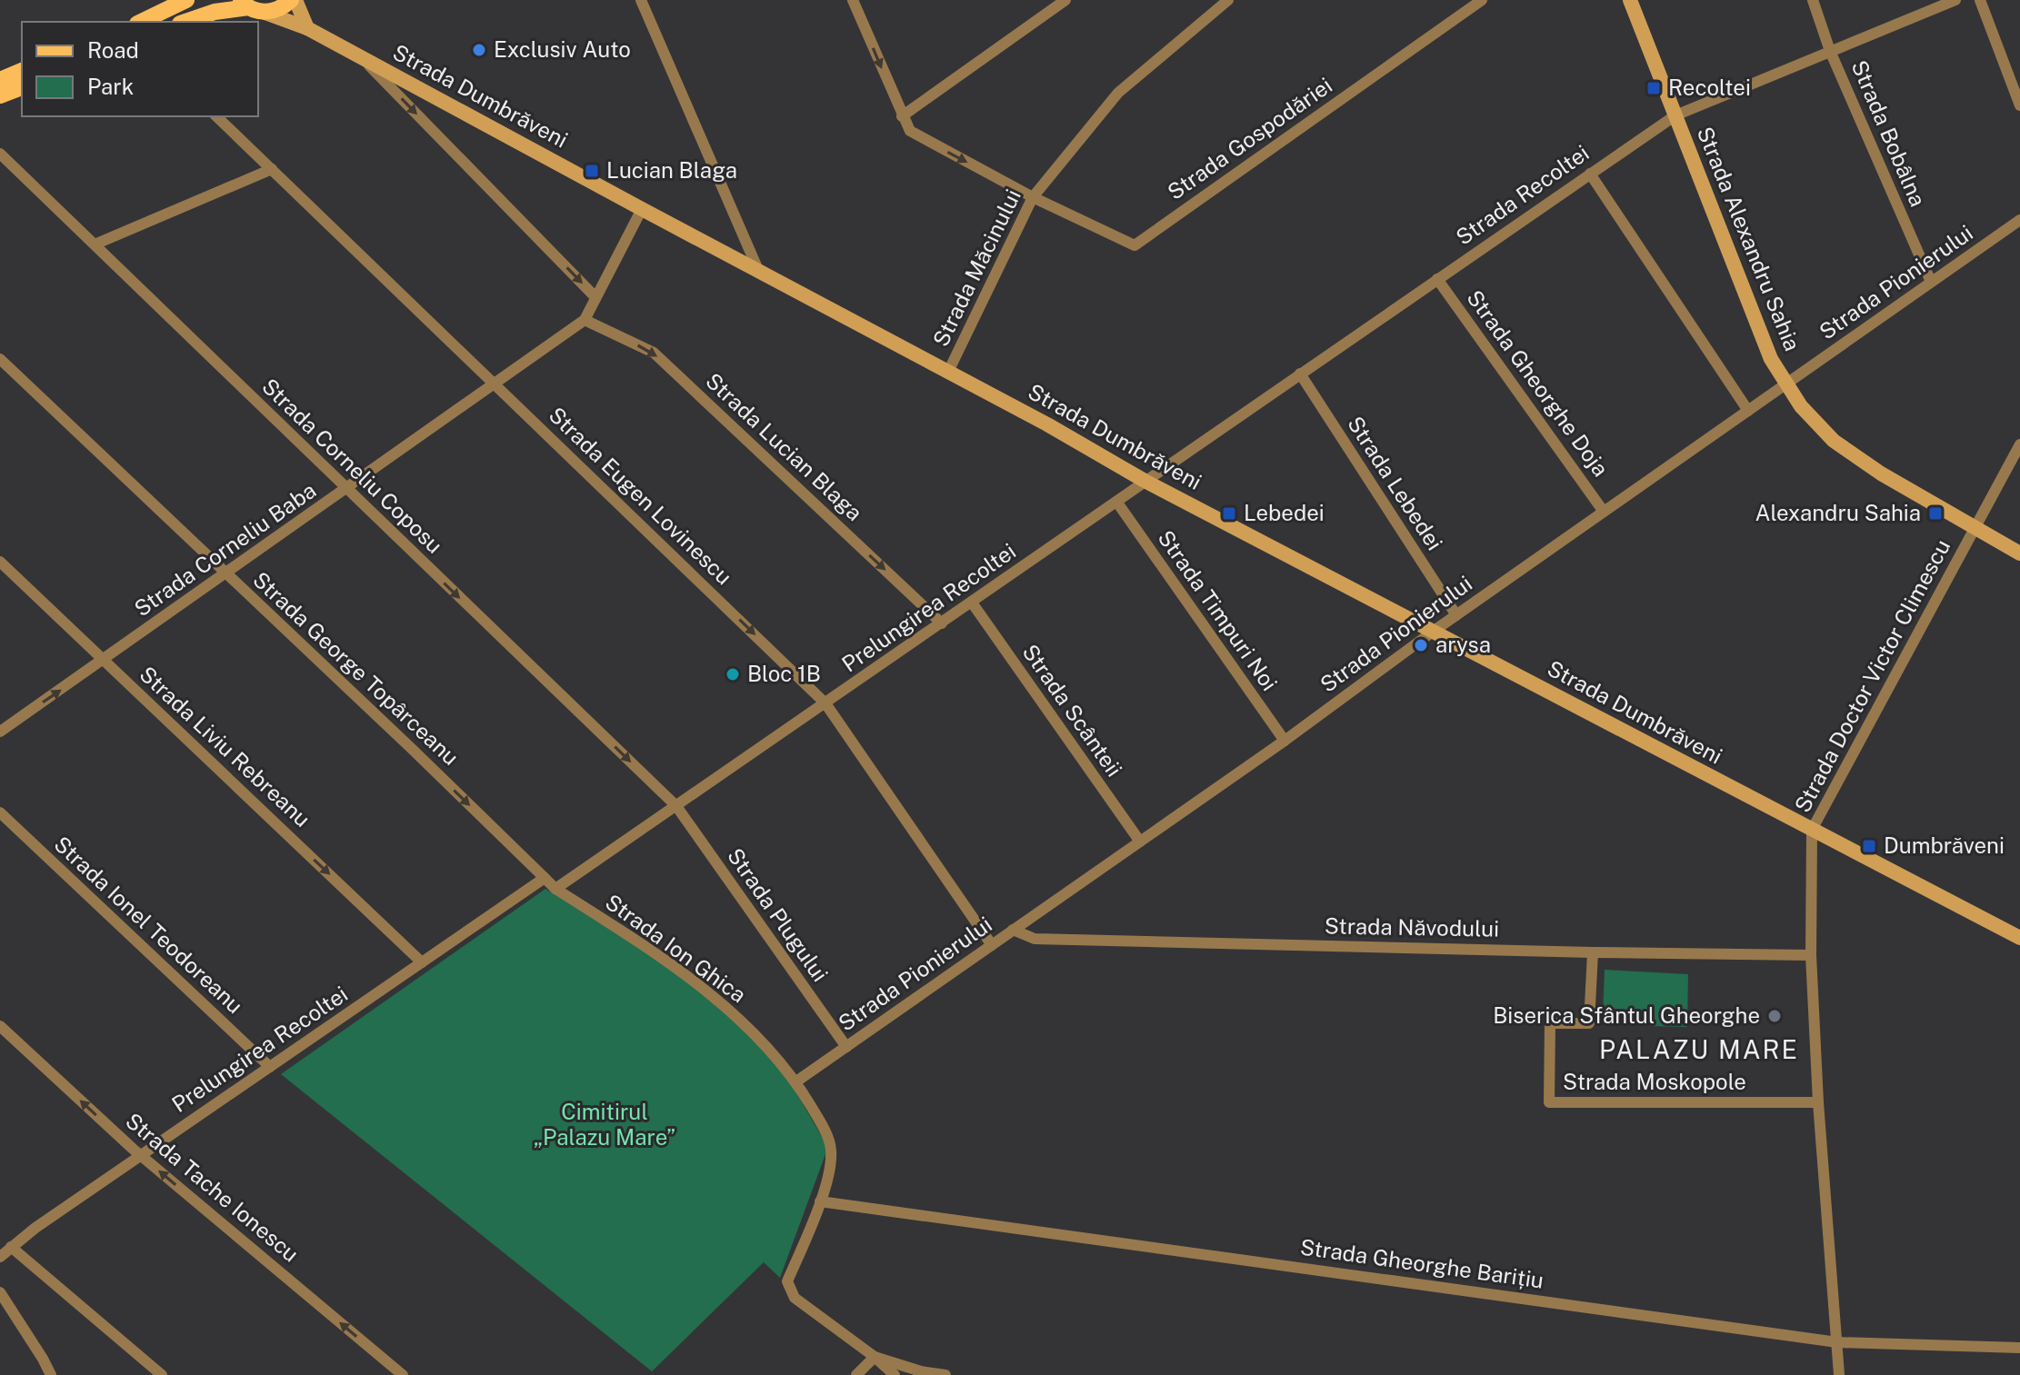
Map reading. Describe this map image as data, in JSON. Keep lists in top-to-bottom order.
{
  "streets": {
    "street": [
      "Strada Dumbrăveni",
      "Strada Bobâlna",
      "Strada Gospodăriei",
      "Strada Recoltei",
      "Strada Alexandru Sahia",
      "Strada Măcinului",
      "Strada Pionierului",
      "Strada Gheorghe Doja",
      "Strada Lucian Blaga",
      "Strada Corneliu Coposu",
      "Strada Lebedei",
      "Strada Eugen Lovinescu",
      "Strada Corneliu Baba",
      "Prelungirea Recoltei",
      "Strada Timpuri Noi",
      "Strada George Topârceanu",
      "Strada Doctor Victor Climescu",
      "Strada Scânteii",
      "Strada Liviu Rebreanu",
      "Strada Plugului",
      "Strada Ionel Teodoreanu",
      "Strada Năvodului",
      "Strada Ion Ghica",
      "Strada Moskopole",
      "Strada Tache Ionescu",
      "Strada Gheorghe Barițiu"
    ]
  },
  "crossings": [
    ["Strada Dumbrăveni", "Strada Recoltei"],
    ["Strada Dumbrăveni", "Strada Măcinului"],
    ["Strada Dumbrăveni", "Strada Pionierului"],
    ["Strada Dumbrăveni", "Strada Corneliu Baba"],
    ["Strada Dumbrăveni", "Prelungirea Recoltei"],
    ["Strada Dumbrăveni", "Strada Doctor Victor Climescu"],
    ["Strada Bobâlna", "Strada Recoltei"],
    ["Strada Bobâlna", "Strada Pionierului"],
    ["Strada Gospodăriei", "Strada Măcinului"],
    ["Strada Recoltei", "Strada Alexandru Sahia"],
    ["Strada Recoltei", "Strada Gheorghe Doja"],
    ["Strada Recoltei", "Strada Lebedei"],
    ["Strada Recoltei", "Prelungirea Recoltei"],
    ["Strada Alexandru Sahia", "Strada Pionierului"],
    ["Strada Alexandru Sahia", "Strada Doctor Victor Climescu"],
    ["Strada Pionierului", "Strada Gheorghe Doja"],
    ["Strada Pionierului", "Strada Lebedei"],
    ["Strada Pionierului", "Strada Eugen Lovinescu"],
    ["Strada Pionierului", "Strada Timpuri Noi"],
    ["Strada Pionierului", "Strada Scânteii"],
    ["Strada Pionierului", "Strada Plugului"],
    ["Strada Pionierului", "Strada Năvodului"],
    ["Strada Pionierului", "Strada Ion Ghica"],
    ["Strada Lucian Blaga", "Strada Corneliu Baba"],
    ["Strada Lucian Blaga", "Prelungirea Recoltei"],
    ["Strada Corneliu Coposu", "Strada Corneliu Baba"],
    ["Strada Corneliu Coposu", "Prelungirea Recoltei"],
    ["Strada Corneliu Coposu", "Strada Plugului"],
    ["Strada Eugen Lovinescu", "Strada Corneliu Baba"],
    ["Strada Eugen Lovinescu", "Prelungirea Recoltei"],
    ["Strada Corneliu Baba", "Strada George Topârceanu"],
    ["Strada Corneliu Baba", "Strada Liviu Rebreanu"],
    ["Prelungirea Recoltei", "Strada Timpuri Noi"],
    ["Prelungirea Recoltei", "Strada George Topârceanu"],
    ["Prelungirea Recoltei", "Strada Scânteii"],
    ["Prelungirea Recoltei", "Strada Liviu Rebreanu"],
    ["Prelungirea Recoltei", "Strada Plugului"],
    ["Prelungirea Recoltei", "Strada Ionel Teodoreanu"],
    ["Prelungirea Recoltei", "Strada Ion Ghica"],
    ["Prelungirea Recoltei", "Strada Tache Ionescu"],
    ["Strada George Topârceanu", "Strada Ion Ghica"],
    ["Strada Doctor Victor Climescu", "Strada Năvodului"],
    ["Strada Doctor Victor Climescu", "Strada Moskopole"],
    ["Strada Doctor Victor Climescu", "Strada Gheorghe Barițiu"],
    ["Strada Năvodului", "Strada Moskopole"],
    ["Strada Ion Ghica", "Strada Gheorghe Barițiu"]
  ],
  "one_way": [
    "Strada Lucian Blaga",
    "Strada Corneliu Coposu",
    "Strada Eugen Lovinescu",
    "Strada George Topârceanu",
    "Strada Liviu Rebreanu",
    "Strada Tache Ionescu"
  ],
  "districts": ["PALAZU MARE"],
  "parks": ["Cimitirul „Palazu Mare”"],
  "places": {
    "other": [
      "Exclusiv Auto",
      "arysa",
      "Bloc 1B",
      "Biserica Sfântul Gheorghe"
    ],
    "transit": [
      "Recoltei",
      "Lucian Blaga",
      "Lebedei",
      "Alexandru Sahia",
      "Dumbrăveni"
    ]
  },
  "legend": ["Road", "Park"]
}
